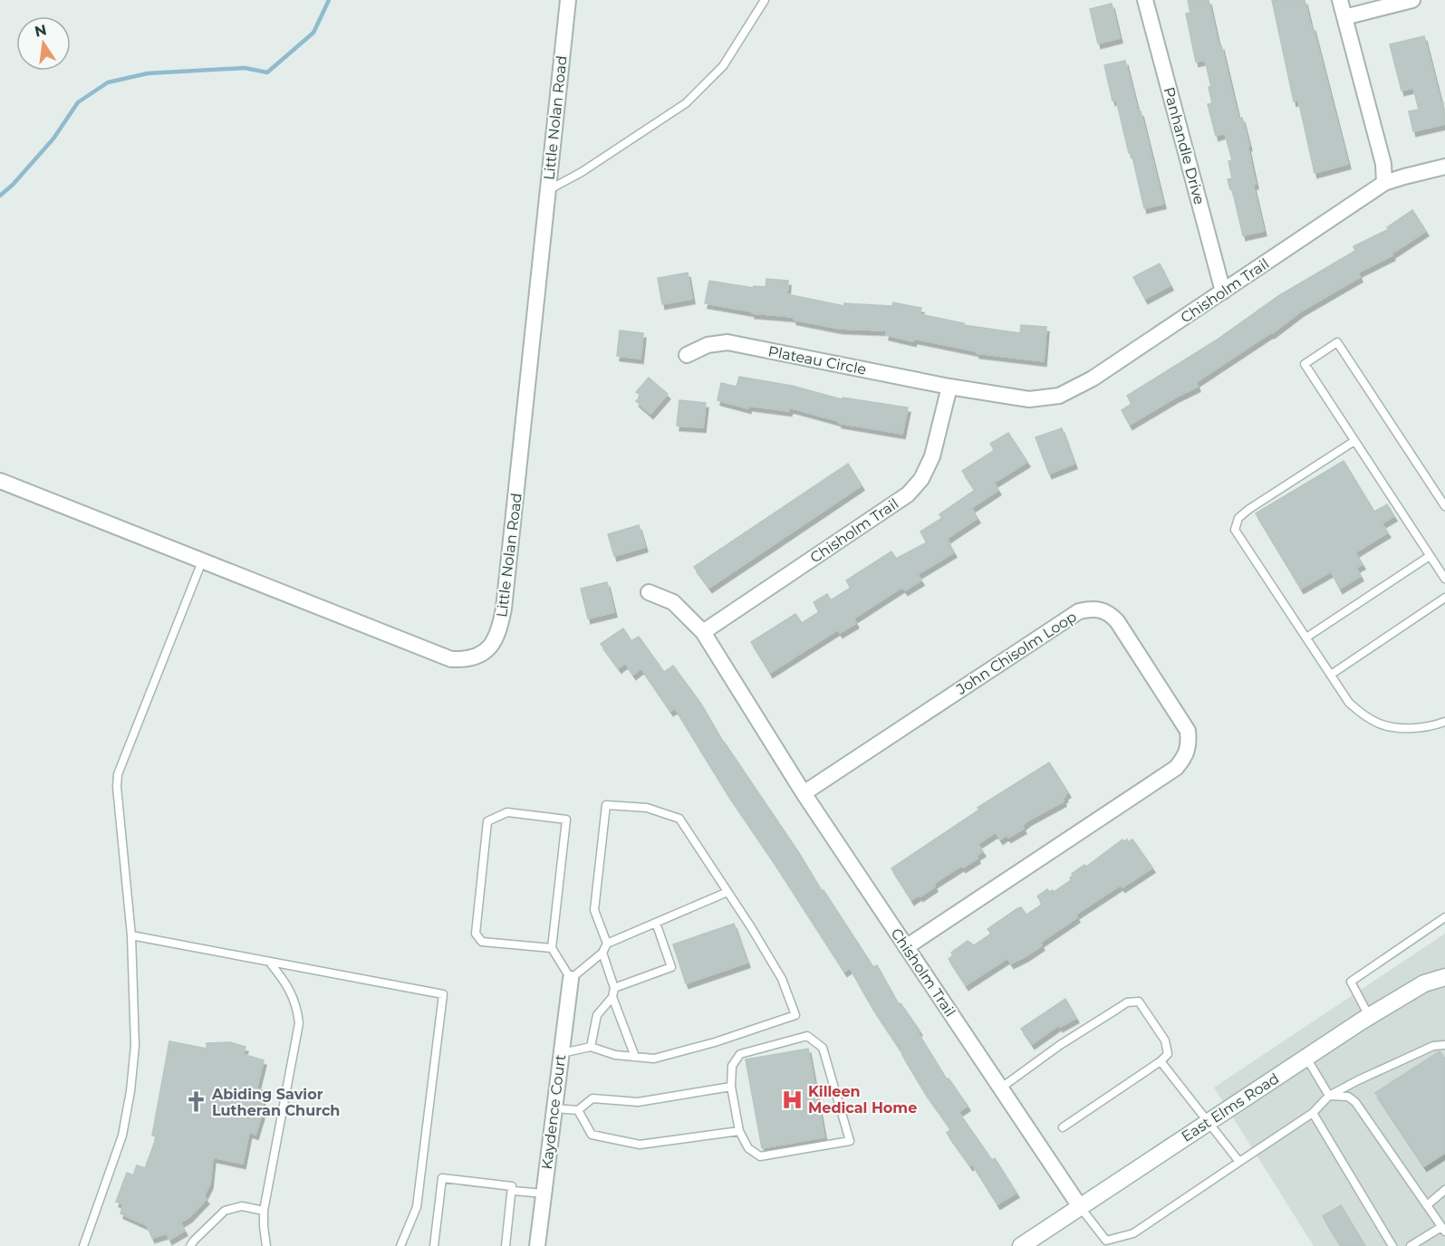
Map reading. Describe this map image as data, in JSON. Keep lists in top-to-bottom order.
{
  "streets": {
    "main road": ["East Elms Road"],
    "street": [
      "Little Nolan Road",
      "Panhandle Drive",
      "Chisholm Trail",
      "Plateau Circle",
      "John Chisolm Loop",
      "Kaydence Court"
    ]
  },
  "crossings": [
    ["Panhandle Drive", "Chisholm Trail"],
    ["Chisholm Trail", "Plateau Circle"],
    ["Chisholm Trail", "John Chisolm Loop"],
    ["Chisholm Trail", "East Elms Road"]
  ],
  "places": {
    "hospital": ["Killeen Medical Home"],
    "church": ["Abiding Savior Lutheran Church"]
  },
  "north": "top"
}
